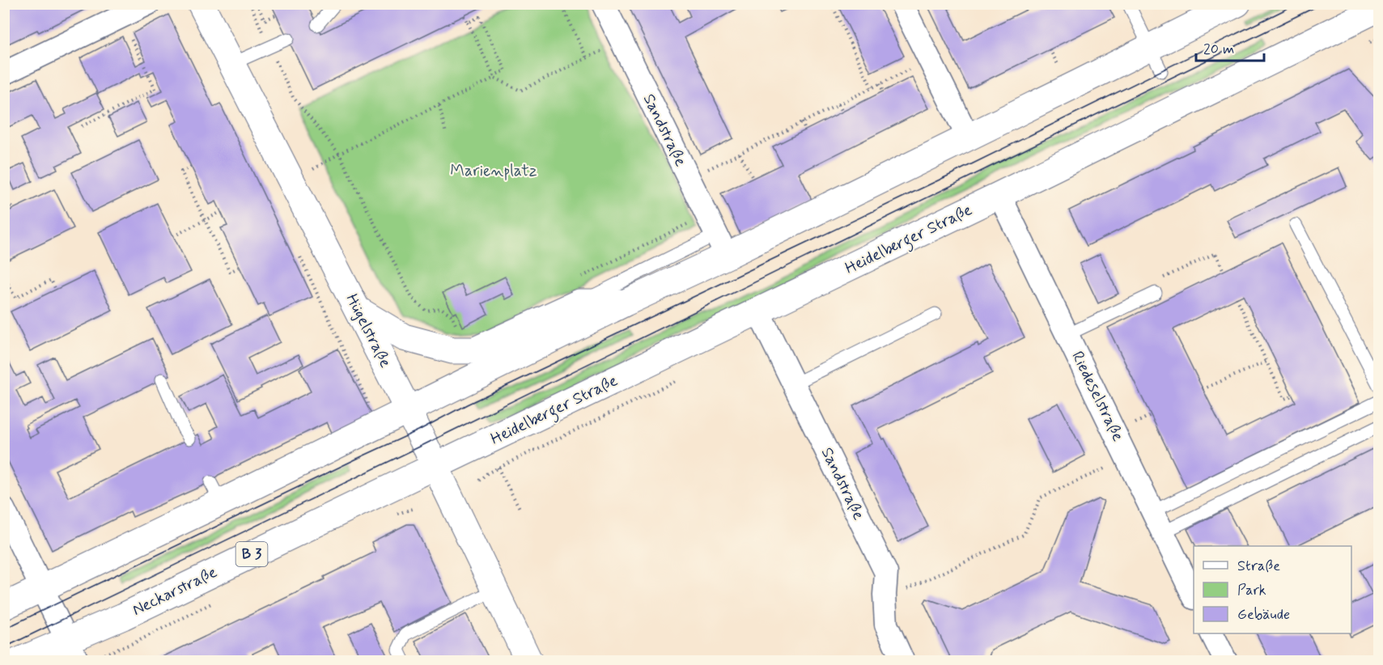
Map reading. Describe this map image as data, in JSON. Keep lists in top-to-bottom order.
{
  "streets": {
    "main road": [
      "Heidelberger Straße",
      "Hügelstraße",
      "B 3",
      "Neckarstraße"
    ],
    "street": ["Sandstraße", "Riedeselstraße"]
  },
  "crossings": [
    ["Sandstraße", "Heidelberger Straße"],
    ["Heidelberger Straße", "Hügelstraße"],
    ["Heidelberger Straße", "Riedeselstraße"],
    ["Heidelberger Straße", "Neckarstraße"],
    ["Hügelstraße", "Neckarstraße"]
  ],
  "parks": ["Marienplatz"],
  "legend": ["Straße", "Park", "Gebäude"],
  "scale_bar": "20 m"
}
